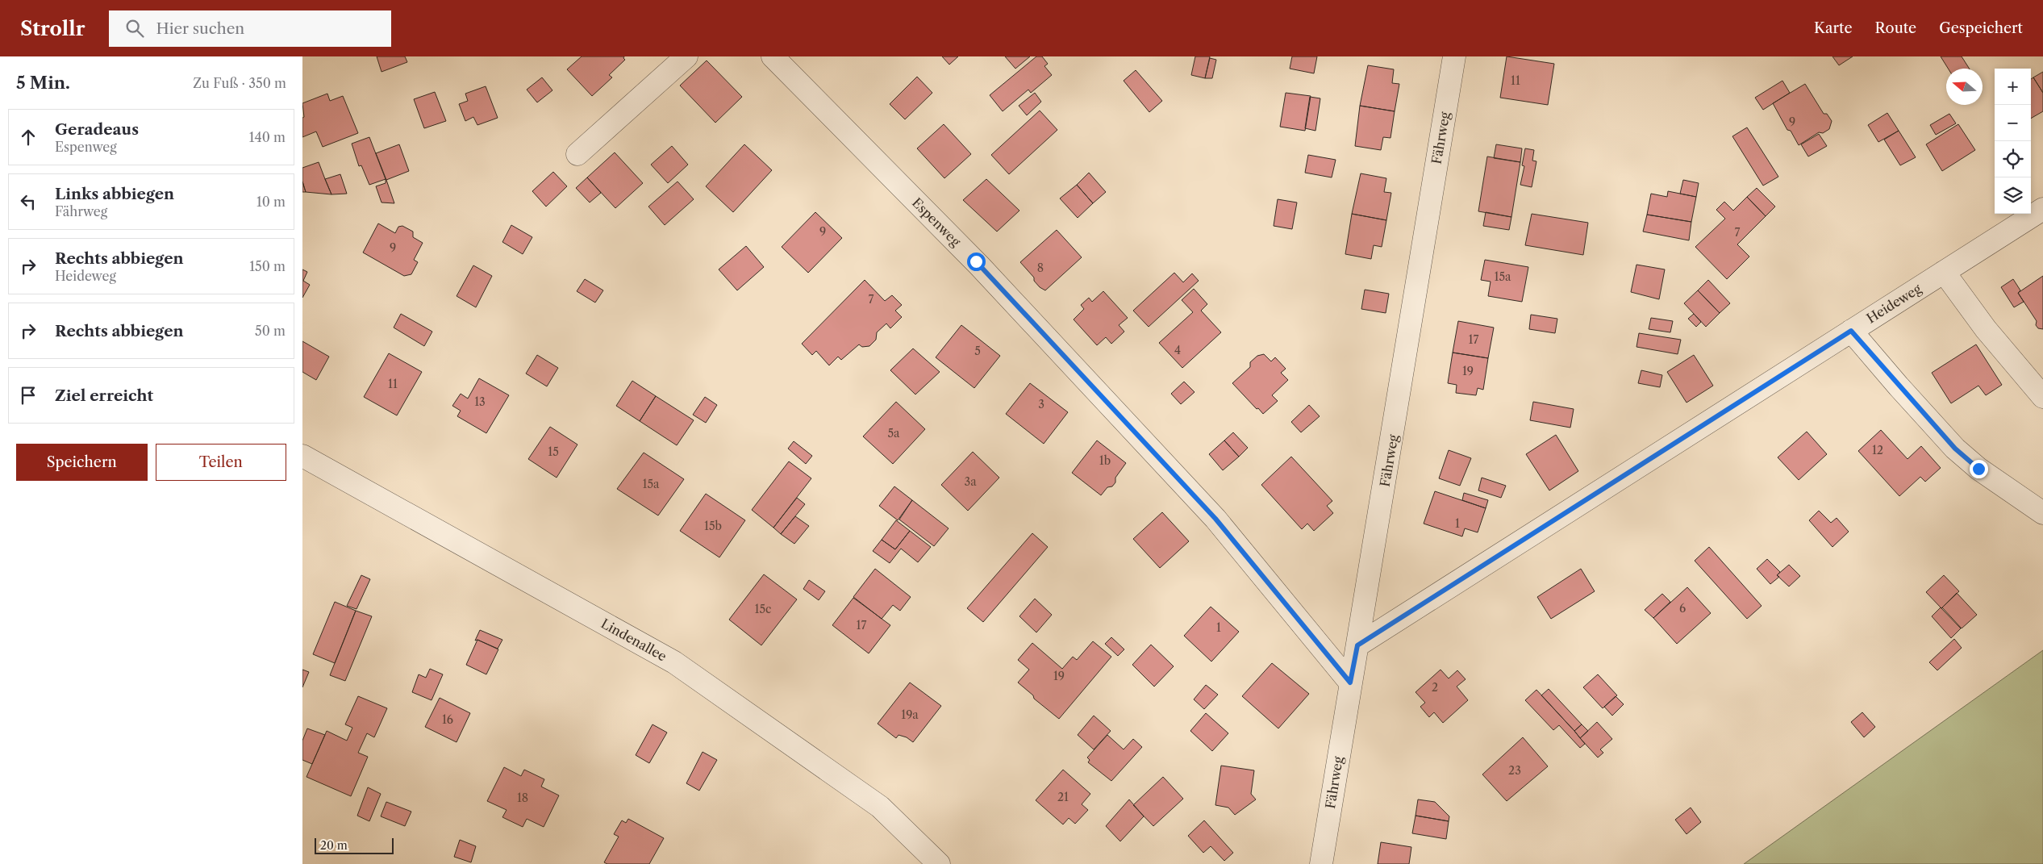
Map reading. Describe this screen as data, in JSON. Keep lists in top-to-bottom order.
{
  "streets": {
    "street": [
      "Fährweg",
      "Espenweg",
      "Heideweg",
      "Lindenallee"
    ]
  },
  "crossings": [
    ["Fährweg", "Espenweg"],
    ["Fährweg", "Heideweg"]
  ],
  "house_numbers": [
    "11",
    "9",
    "9",
    "7",
    "9",
    "8",
    "15a",
    "7",
    "17",
    "4",
    "5",
    "19",
    "11",
    "13",
    "3",
    "5a",
    "12",
    "15",
    "1b",
    "3a",
    "15a",
    "1",
    "15b",
    "6",
    "15c",
    "17",
    "1",
    "19",
    "2",
    "19a",
    "16",
    "23",
    "21",
    "18"
  ],
  "scale_bar": "20 m",
  "north": "left",
  "page": {
    "header": "Strollr",
    "search": "Hier suchen",
    "nav": ["Karte", "Route", "Gespeichert"],
    "heading": ["5 Min.", "Zu Fuß · 350 m"],
    "map_buttons": ["+", "−"],
    "list": [
      ["Geradeaus", "Espenweg", "140 m"],
      ["Links abbiegen", "Fährweg", "10 m"],
      ["Rechts abbiegen", "Heideweg", "150 m"],
      ["Rechts abbiegen", "50 m"],
      "Ziel erreicht"
    ],
    "buttons": ["Speichern", "Teilen"],
    "scale": "20 m"
  }
}
